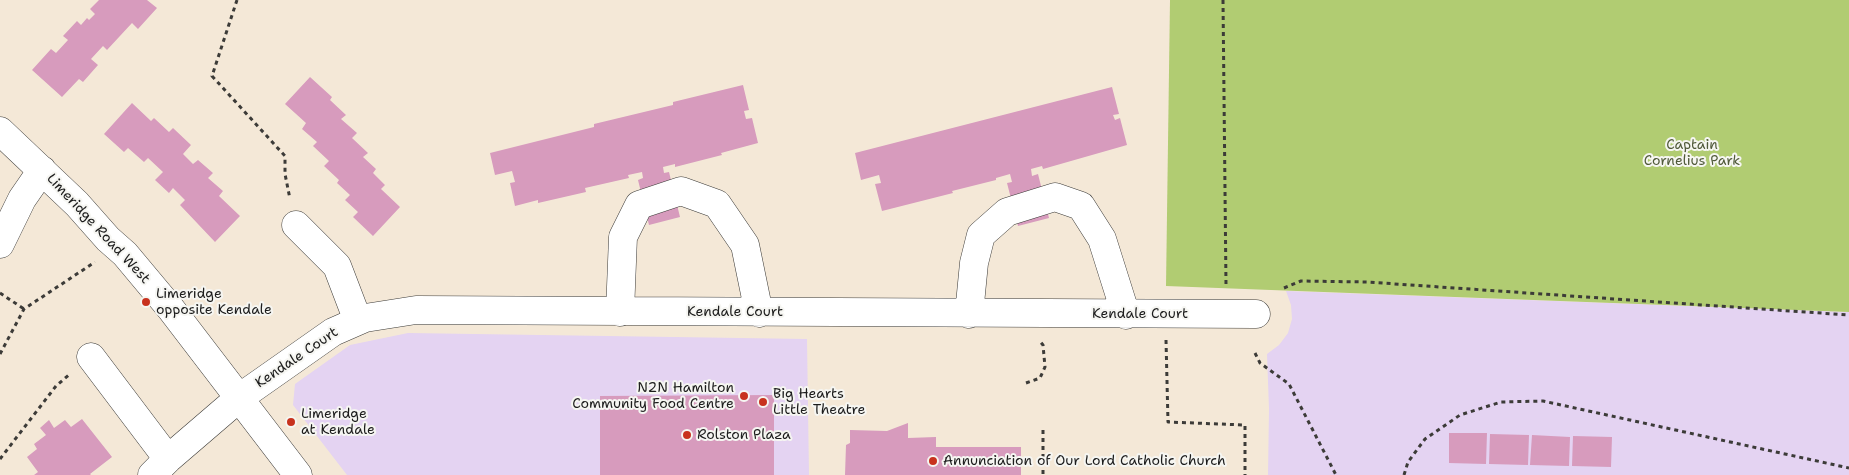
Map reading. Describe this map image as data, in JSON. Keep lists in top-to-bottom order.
{
  "streets": {
    "street": ["Limeridge Road West", "Kendale Court"]
  },
  "crossings": [
    ["Limeridge Road West", "Kendale Court"]
  ],
  "parks": ["Captain Cornelius Park"],
  "places": [
    "Limeridge opposite Kendale",
    "N2N Hamilton Community Food Centre",
    "Big Hearts Little Theatre",
    "Limeridge at Kendale",
    "Rolston Plaza",
    "Annunciation of Our Lord Catholic Church"
  ]
}
